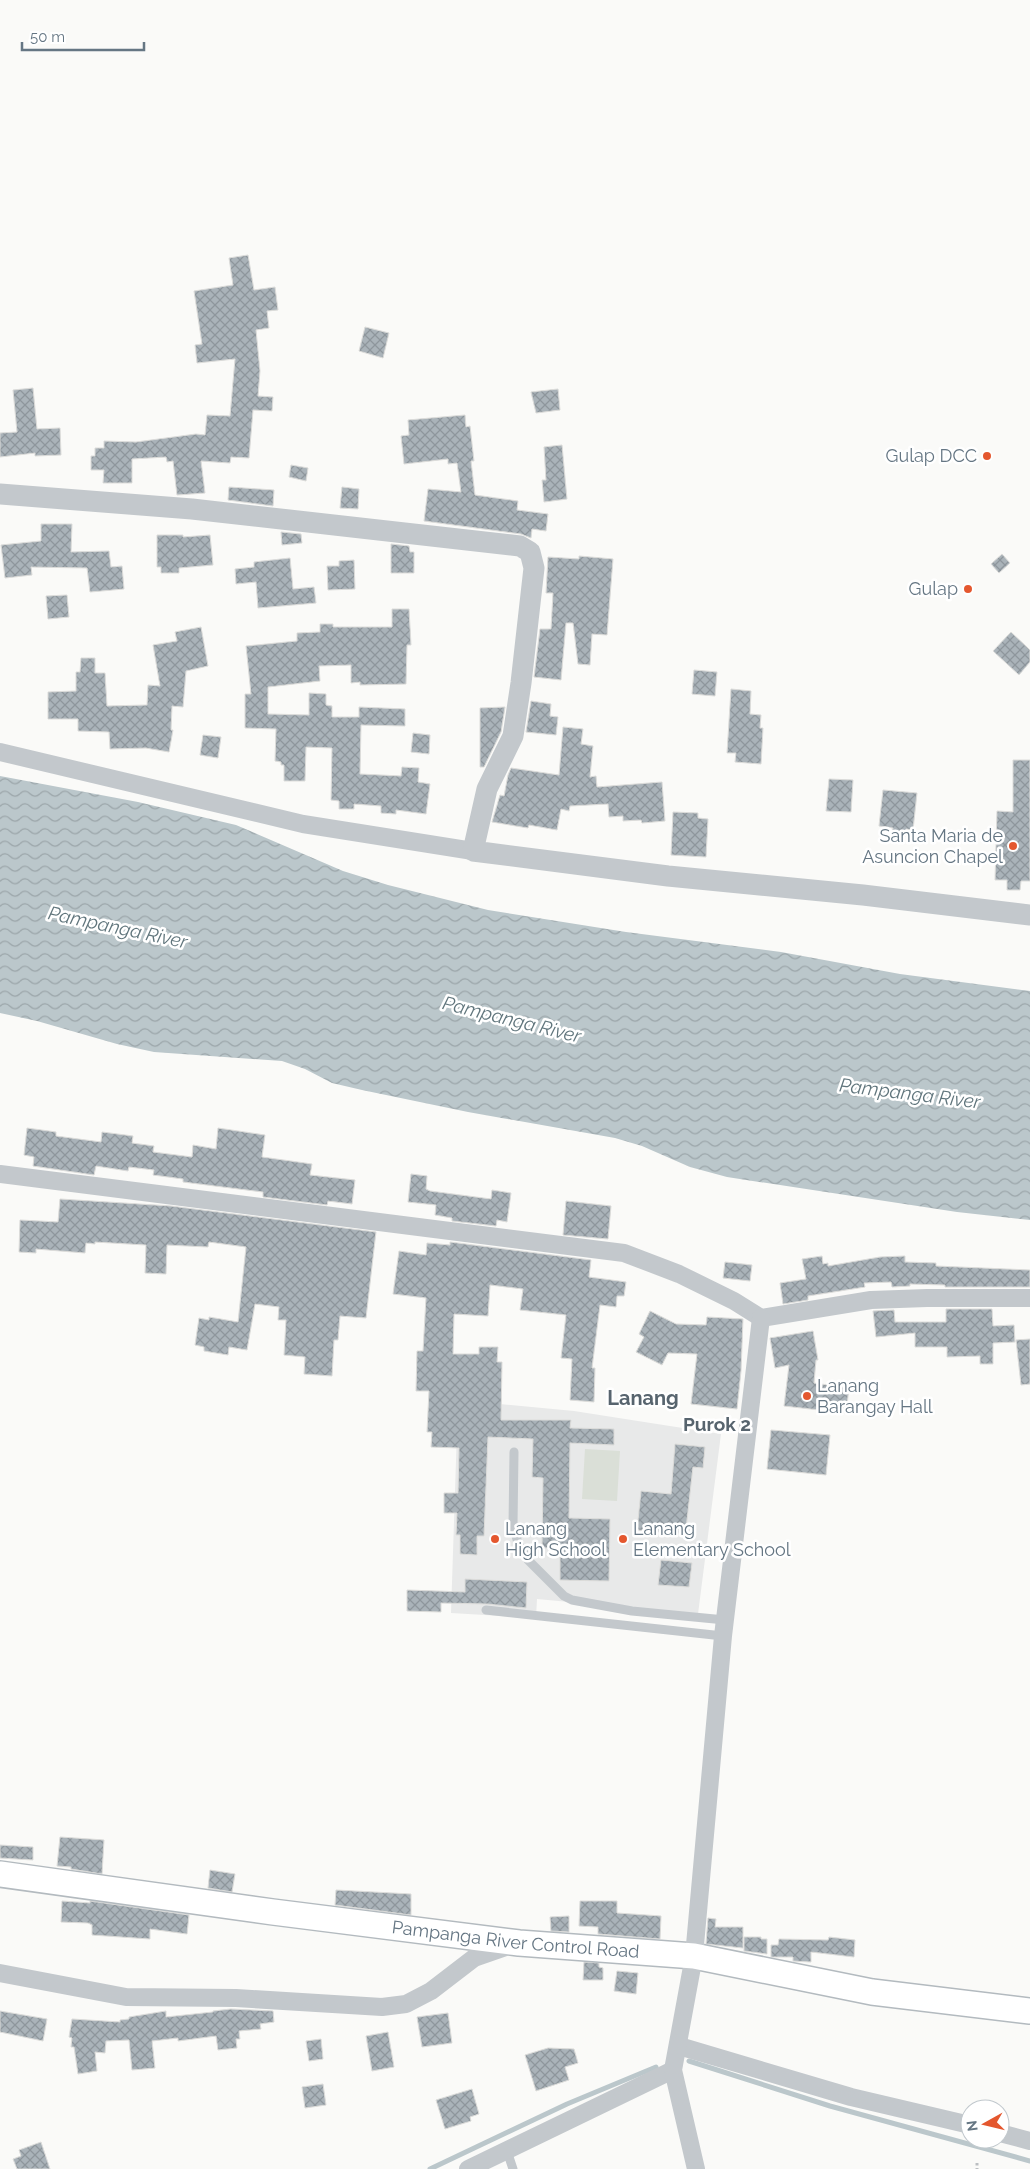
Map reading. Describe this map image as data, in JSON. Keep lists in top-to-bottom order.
{
  "streets": {
    "main road": ["Pampanga River Control Road"]
  },
  "districts": ["Lanang", "Purok 2"],
  "water": ["Pampanga River"],
  "places": [
    "Gulap DCC",
    "Gulap",
    "Santa Maria de Asuncion Chapel",
    "Lanang Barangay Hall",
    "Lanang High School",
    "Lanang Elementary School"
  ],
  "scale_bar": "50 m",
  "north": "left"
}
